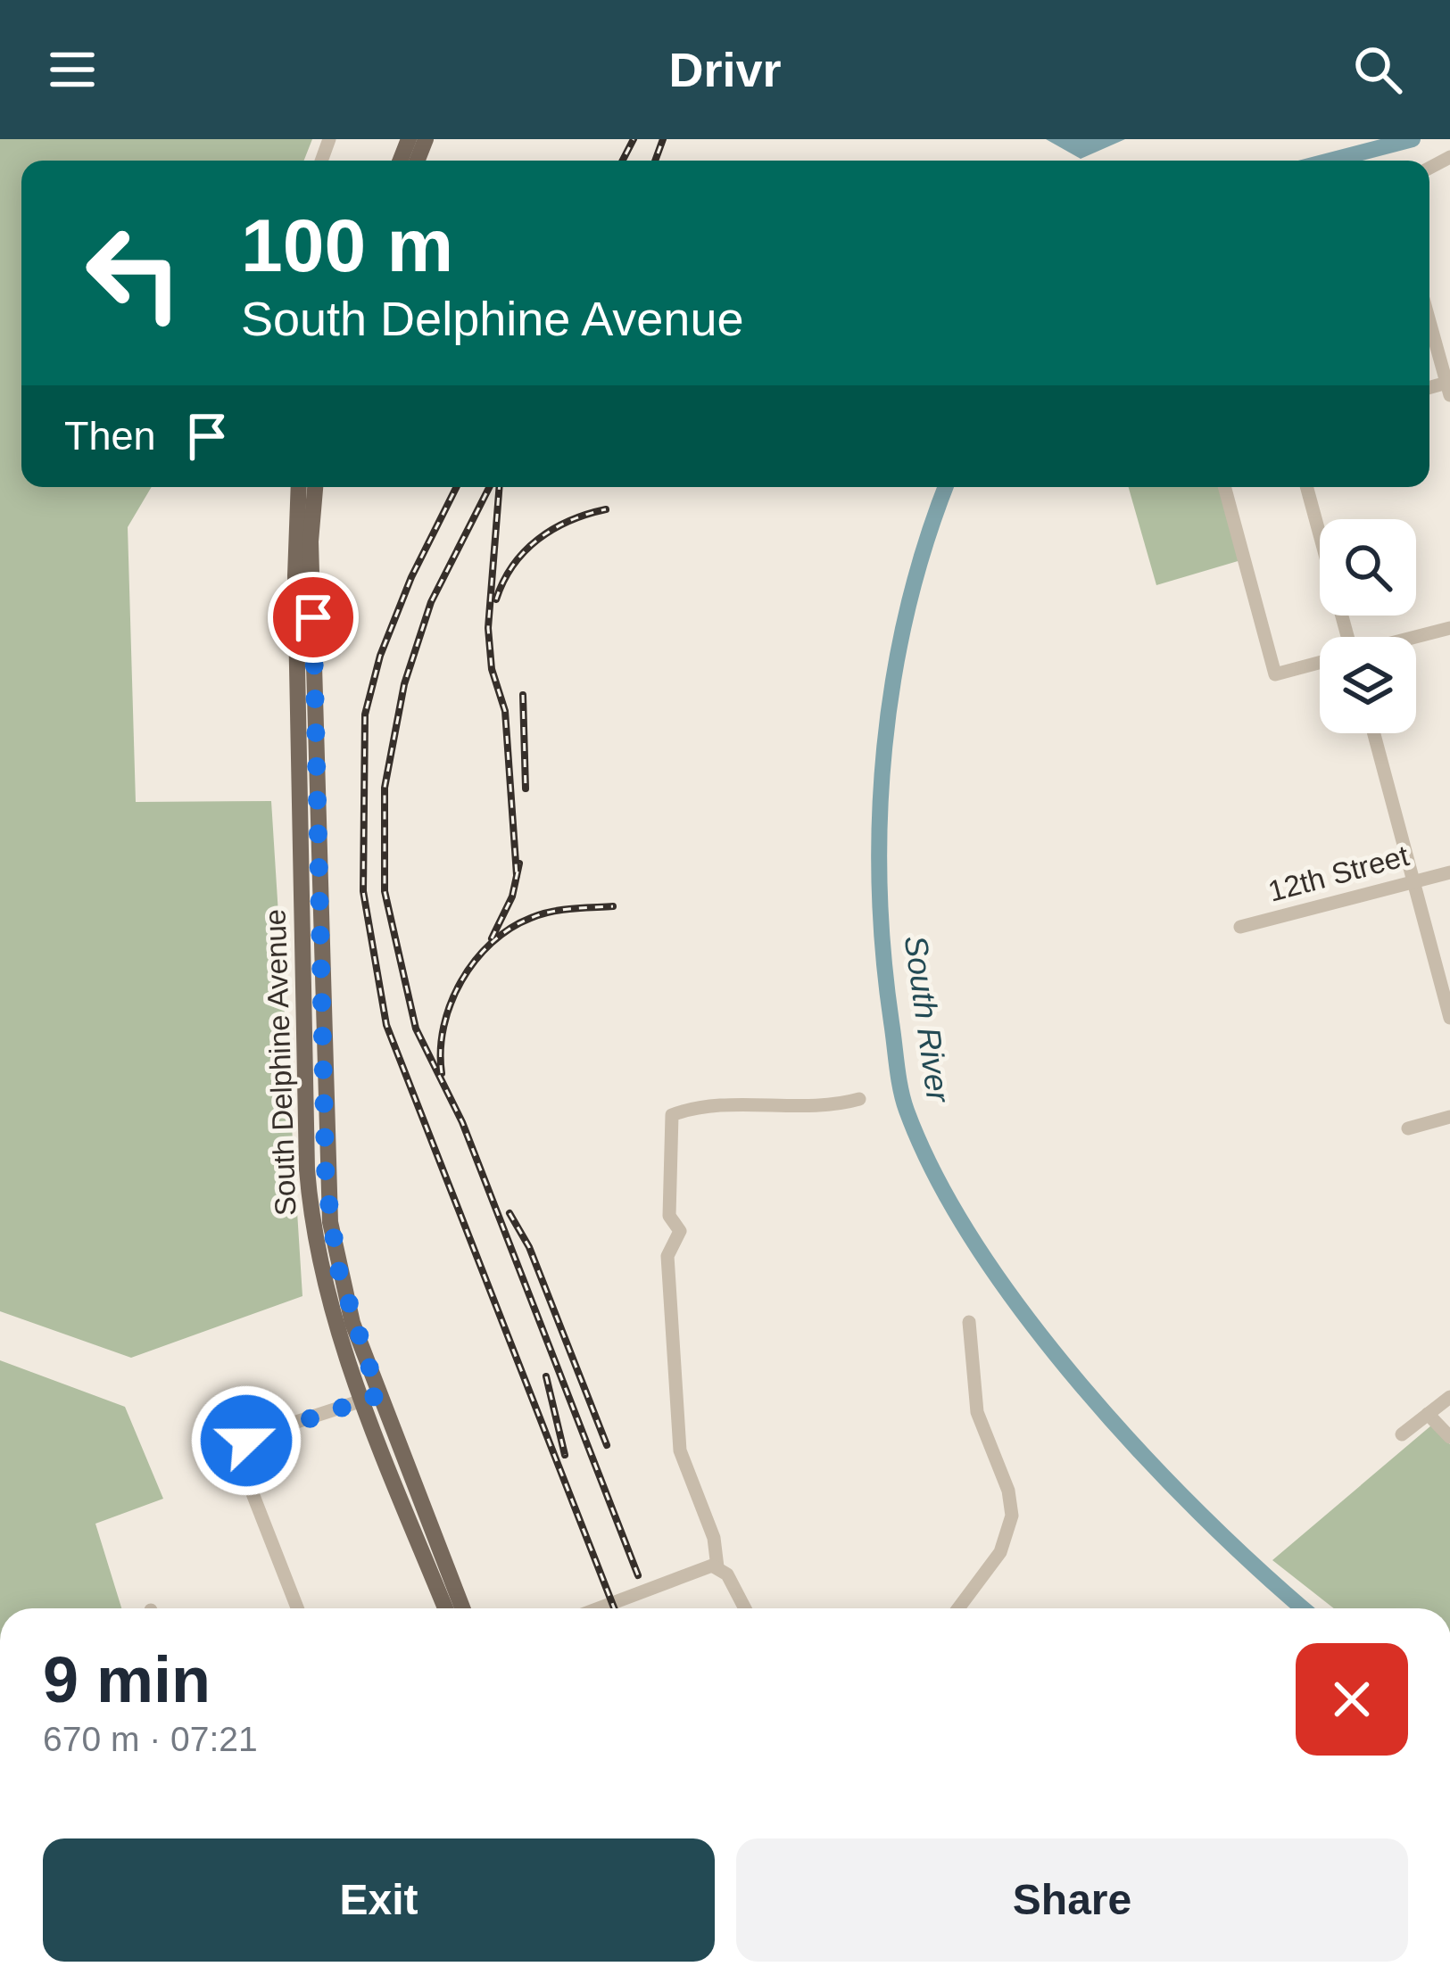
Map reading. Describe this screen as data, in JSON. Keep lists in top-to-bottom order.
{
  "streets": {
    "main road": ["South Delphine Avenue"],
    "street": ["12th Street"]
  },
  "water": ["South River"],
  "page": {
    "header": "Drivr",
    "turn": ["100 m", "South Delphine Avenue"],
    "then": "Then",
    "heading": ["9 min", "670 m · 07:21"],
    "buttons": ["Exit", "Share"]
  }
}
